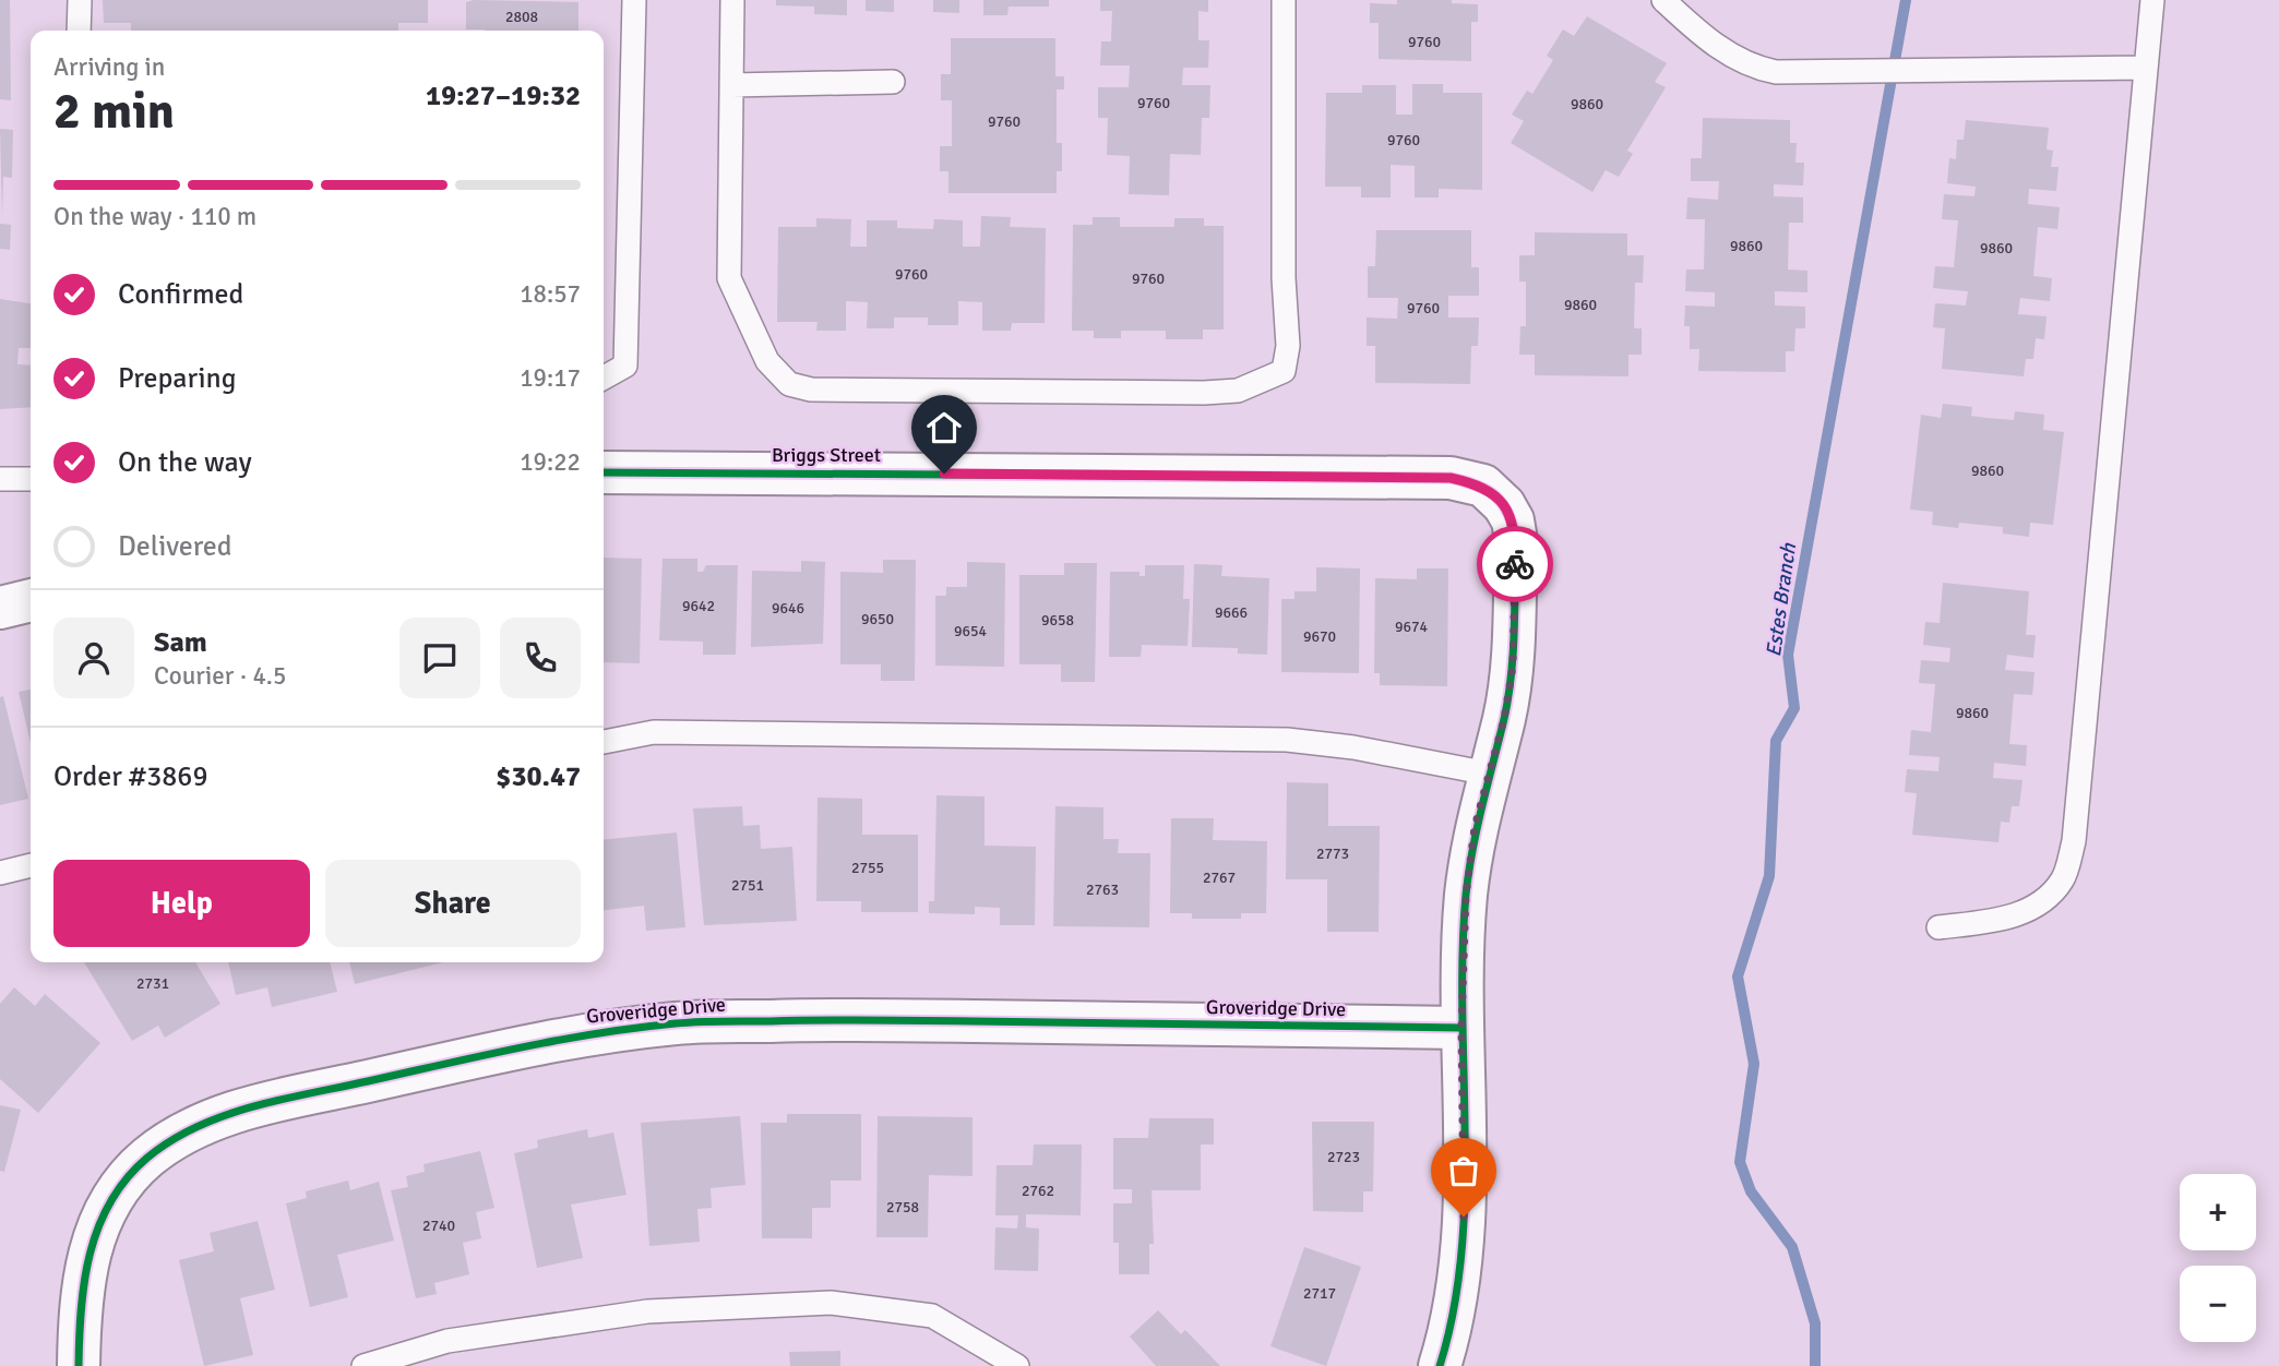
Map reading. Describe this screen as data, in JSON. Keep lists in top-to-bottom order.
{
  "streets": {
    "street": ["Briggs Street", "Groveridge Drive"]
  },
  "water": ["Estes Branch"],
  "house_numbers": [
    "2808",
    "9760",
    "9760",
    "9860",
    "9760",
    "9760",
    "9860",
    "9860",
    "9760",
    "9760",
    "9860",
    "9760",
    "9860",
    "9642",
    "9646",
    "9666",
    "9650",
    "9658",
    "9674",
    "9654",
    "9670",
    "9860",
    "2773",
    "2755",
    "2767",
    "2751",
    "2763",
    "2731",
    "2723",
    "2762",
    "2758",
    "2740",
    "2717"
  ],
  "page": {
    "heading": ["2 min", "Arriving in", "19:27–19:32"],
    "panel": [
      "Sam",
      "Courier · 4.5",
      "Order #3869",
      "$30.47"
    ],
    "bar": "On the way · 110 m",
    "list": [
      ["Confirmed", "18:57"],
      ["Preparing", "19:17"],
      ["On the way", "19:22"],
      "Delivered"
    ],
    "buttons": ["Help", "Share"],
    "map_buttons": ["+", "−"]
  }
}
